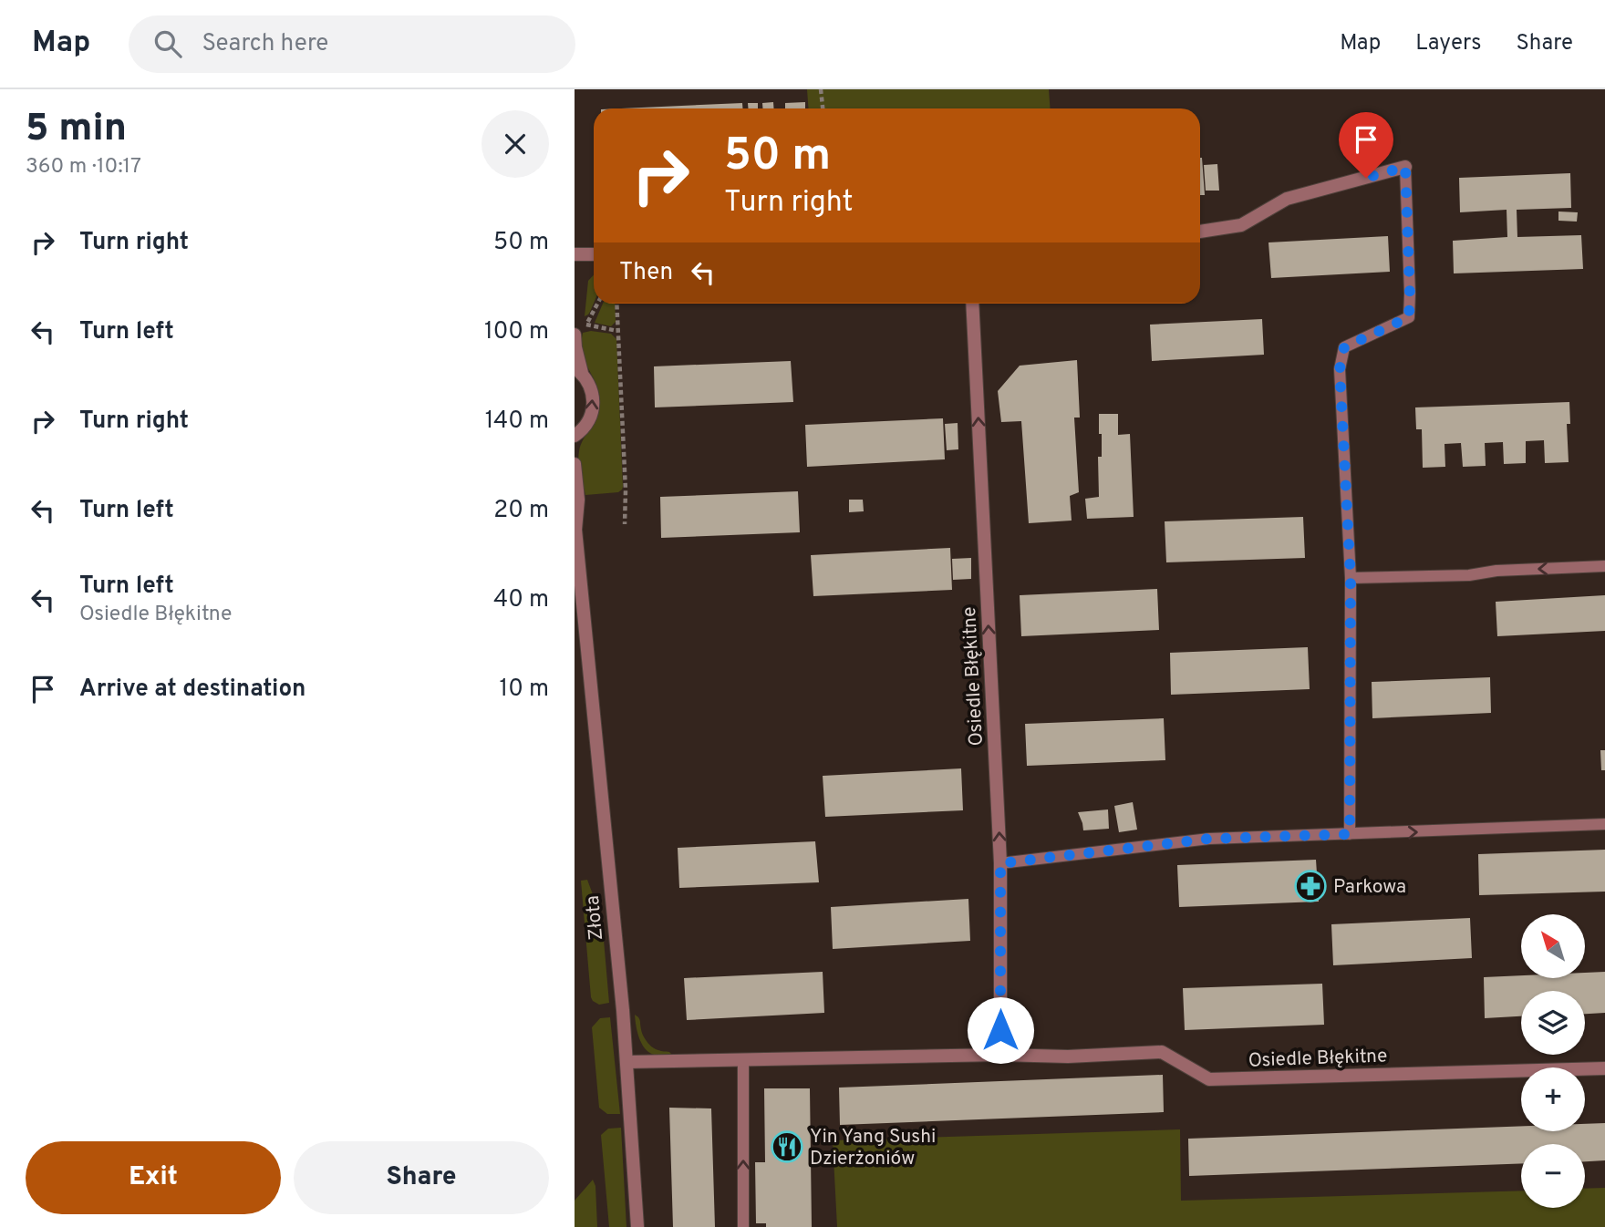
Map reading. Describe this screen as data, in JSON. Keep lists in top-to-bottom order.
{
  "streets": {
    "street": ["Osiedle Błękitne", "Złota"]
  },
  "crossings": [
    ["Osiedle Błękitne", "Złota"]
  ],
  "places": {
    "pharmacy": ["Parkowa"],
    "restaurant": ["Yin Yang Sushi Dzierżoniów"]
  },
  "north": "top left",
  "page": {
    "header": "Map",
    "search": "Search here",
    "nav": ["Map", "Layers", "Share"],
    "heading": ["5 min", "360 m · 10:17"],
    "turn": ["50 m", "Turn right"],
    "list": [
      {
        "name": "Turn right",
        "value": "50 m"
      },
      {
        "name": "Turn left",
        "value": "100 m"
      },
      {
        "name": "Turn right",
        "value": "140 m"
      },
      {
        "name": "Turn left",
        "value": "20 m"
      },
      {
        "name": "Turn left",
        "note": "Osiedle Błękitne",
        "value": "40 m"
      },
      {
        "name": "Arrive at destination",
        "value": "10 m"
      }
    ],
    "then": "Then",
    "map_buttons": ["+", "−"],
    "buttons": ["Exit", "Share"]
  }
}
